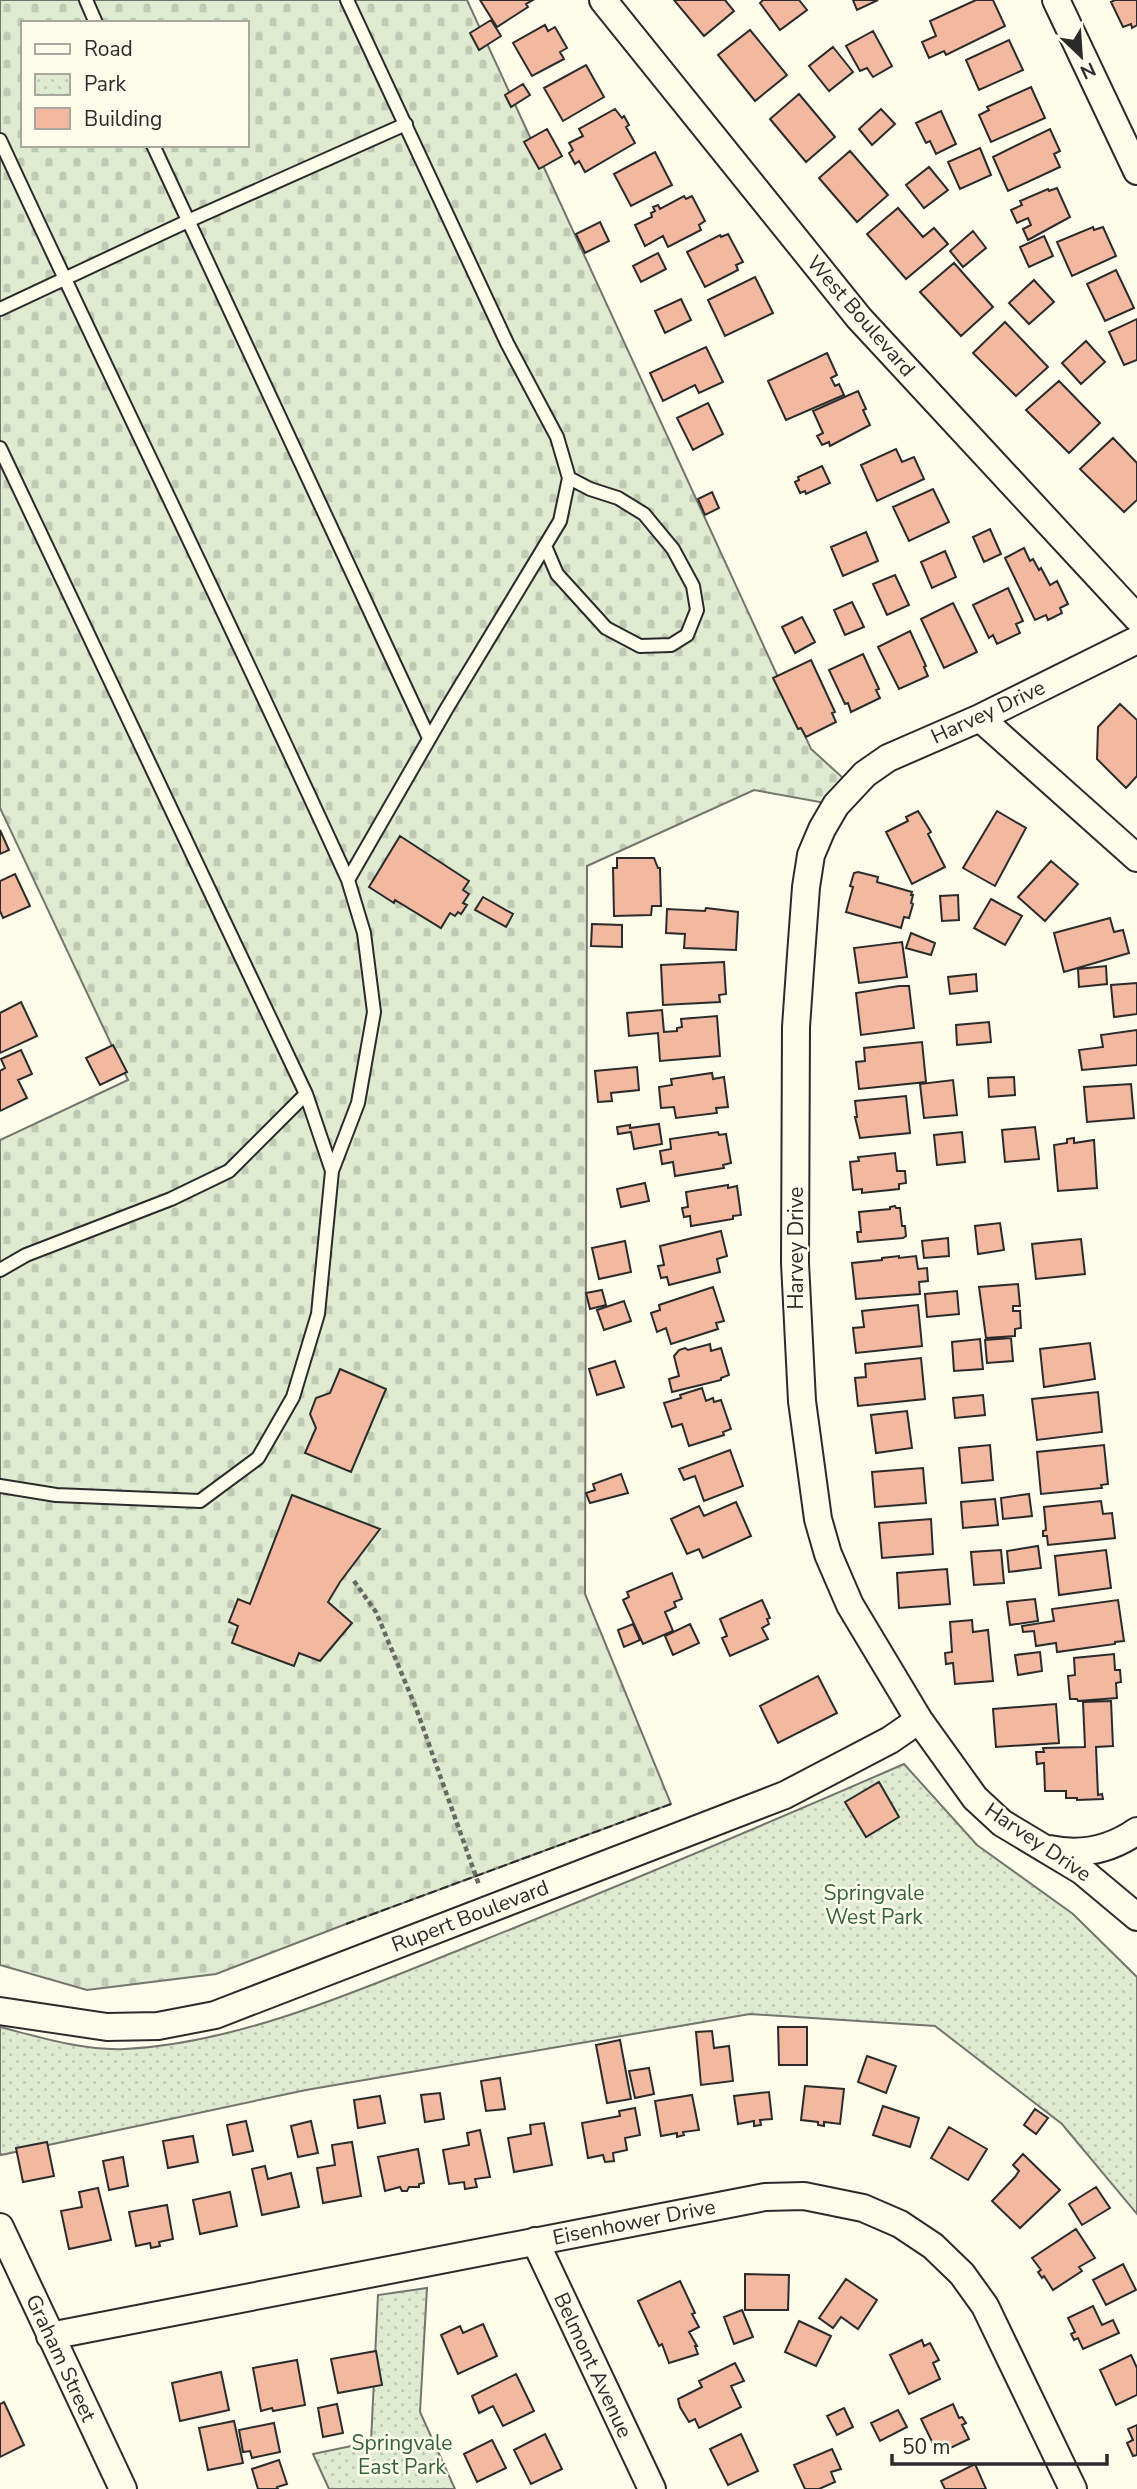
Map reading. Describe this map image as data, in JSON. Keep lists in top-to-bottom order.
{
  "streets": {
    "street": [
      "West Boulevard",
      "Harvey Drive",
      "Rupert Boulevard",
      "Eisenhower Drive",
      "Graham Street",
      "Belmont Avenue"
    ]
  },
  "crossings": [
    ["Harvey Drive", "Rupert Boulevard"],
    ["Eisenhower Drive", "Graham Street"],
    ["Eisenhower Drive", "Belmont Avenue"]
  ],
  "parks": ["Springvale West Park", "Springvale East Park"],
  "legend": ["Road", "Park", "Building"],
  "scale_bar": "50 m",
  "north": "bottom right"
}
